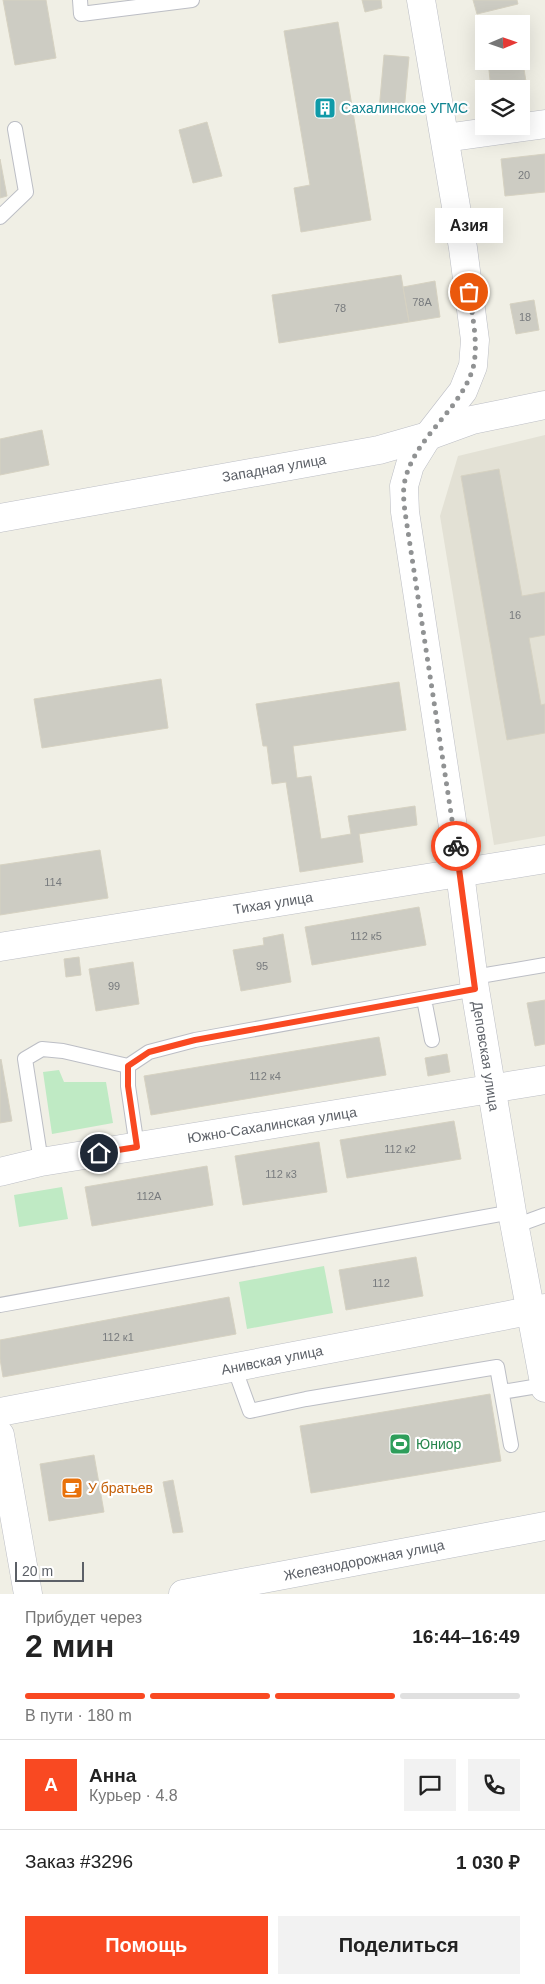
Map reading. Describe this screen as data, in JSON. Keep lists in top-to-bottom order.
{
  "streets": {
    "street": [
      "Западная улица",
      "Тихая улица",
      "Деповская улица",
      "Южно-Сахалинская улица",
      "Анивская улица",
      "Железнодорожная улица"
    ]
  },
  "crossings": [
    ["Западная улица", "Деповская улица"],
    ["Тихая улица", "Деповская улица"],
    ["Деповская улица", "Южно-Сахалинская улица"],
    ["Деповская улица", "Анивская улица"]
  ],
  "places": {
    "building": ["Сахалинское УГМС"],
    "other": ["Азия"],
    "sports": ["Юниор"],
    "cafe": ["У братьев"]
  },
  "house_numbers": [
    "20",
    "78А",
    "78",
    "18",
    "16",
    "114",
    "112 к5",
    "95",
    "99",
    "112 к4",
    "112 к2",
    "112 к3",
    "112А",
    "112",
    "112 к1"
  ],
  "scale_bar": "20 m",
  "north": "right",
  "page": {
    "bubble": "Азия",
    "scale": "20 m",
    "heading": ["2 мин", "Прибудет через", "16:44–16:49"],
    "panel": [
      "Анна",
      "Курьер · 4.8",
      "Заказ #3296",
      "1 030 ₽"
    ],
    "bar": "В пути · 180 m",
    "round": "А",
    "buttons": ["Помощь", "Поделиться"]
  }
}
